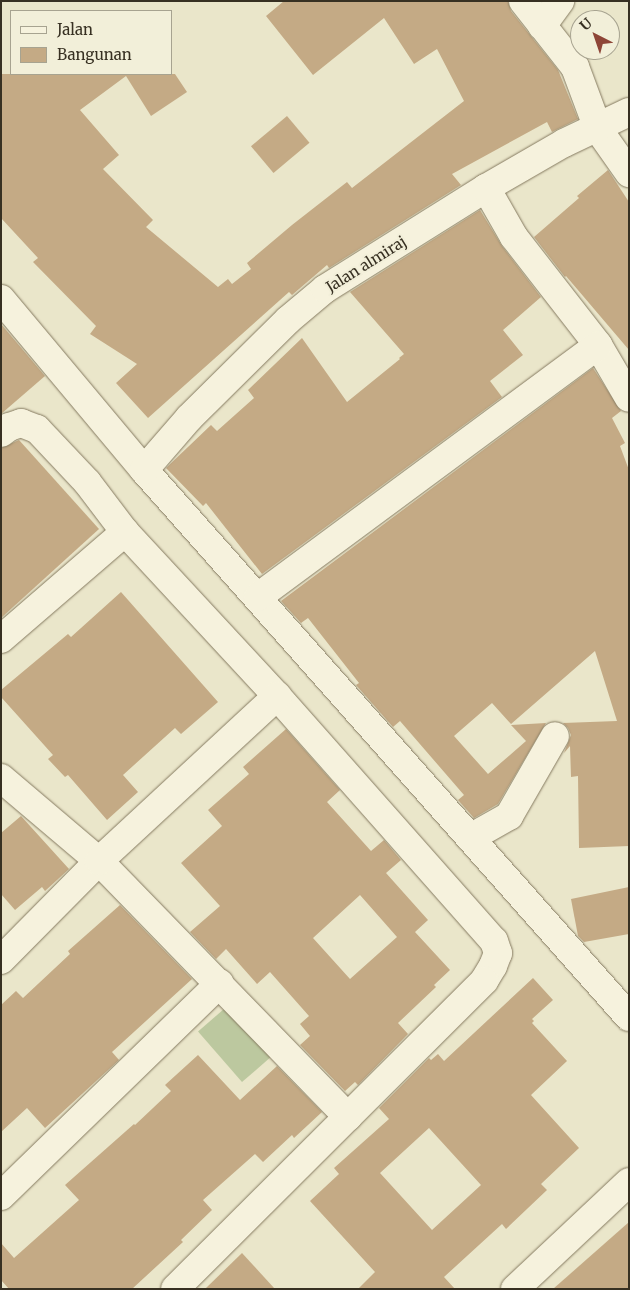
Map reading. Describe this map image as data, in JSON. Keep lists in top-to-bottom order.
{
  "streets": {
    "street": ["Jalan almiraj"]
  },
  "legend": ["Jalan", "Bangunan"],
  "north": "top left"
}
